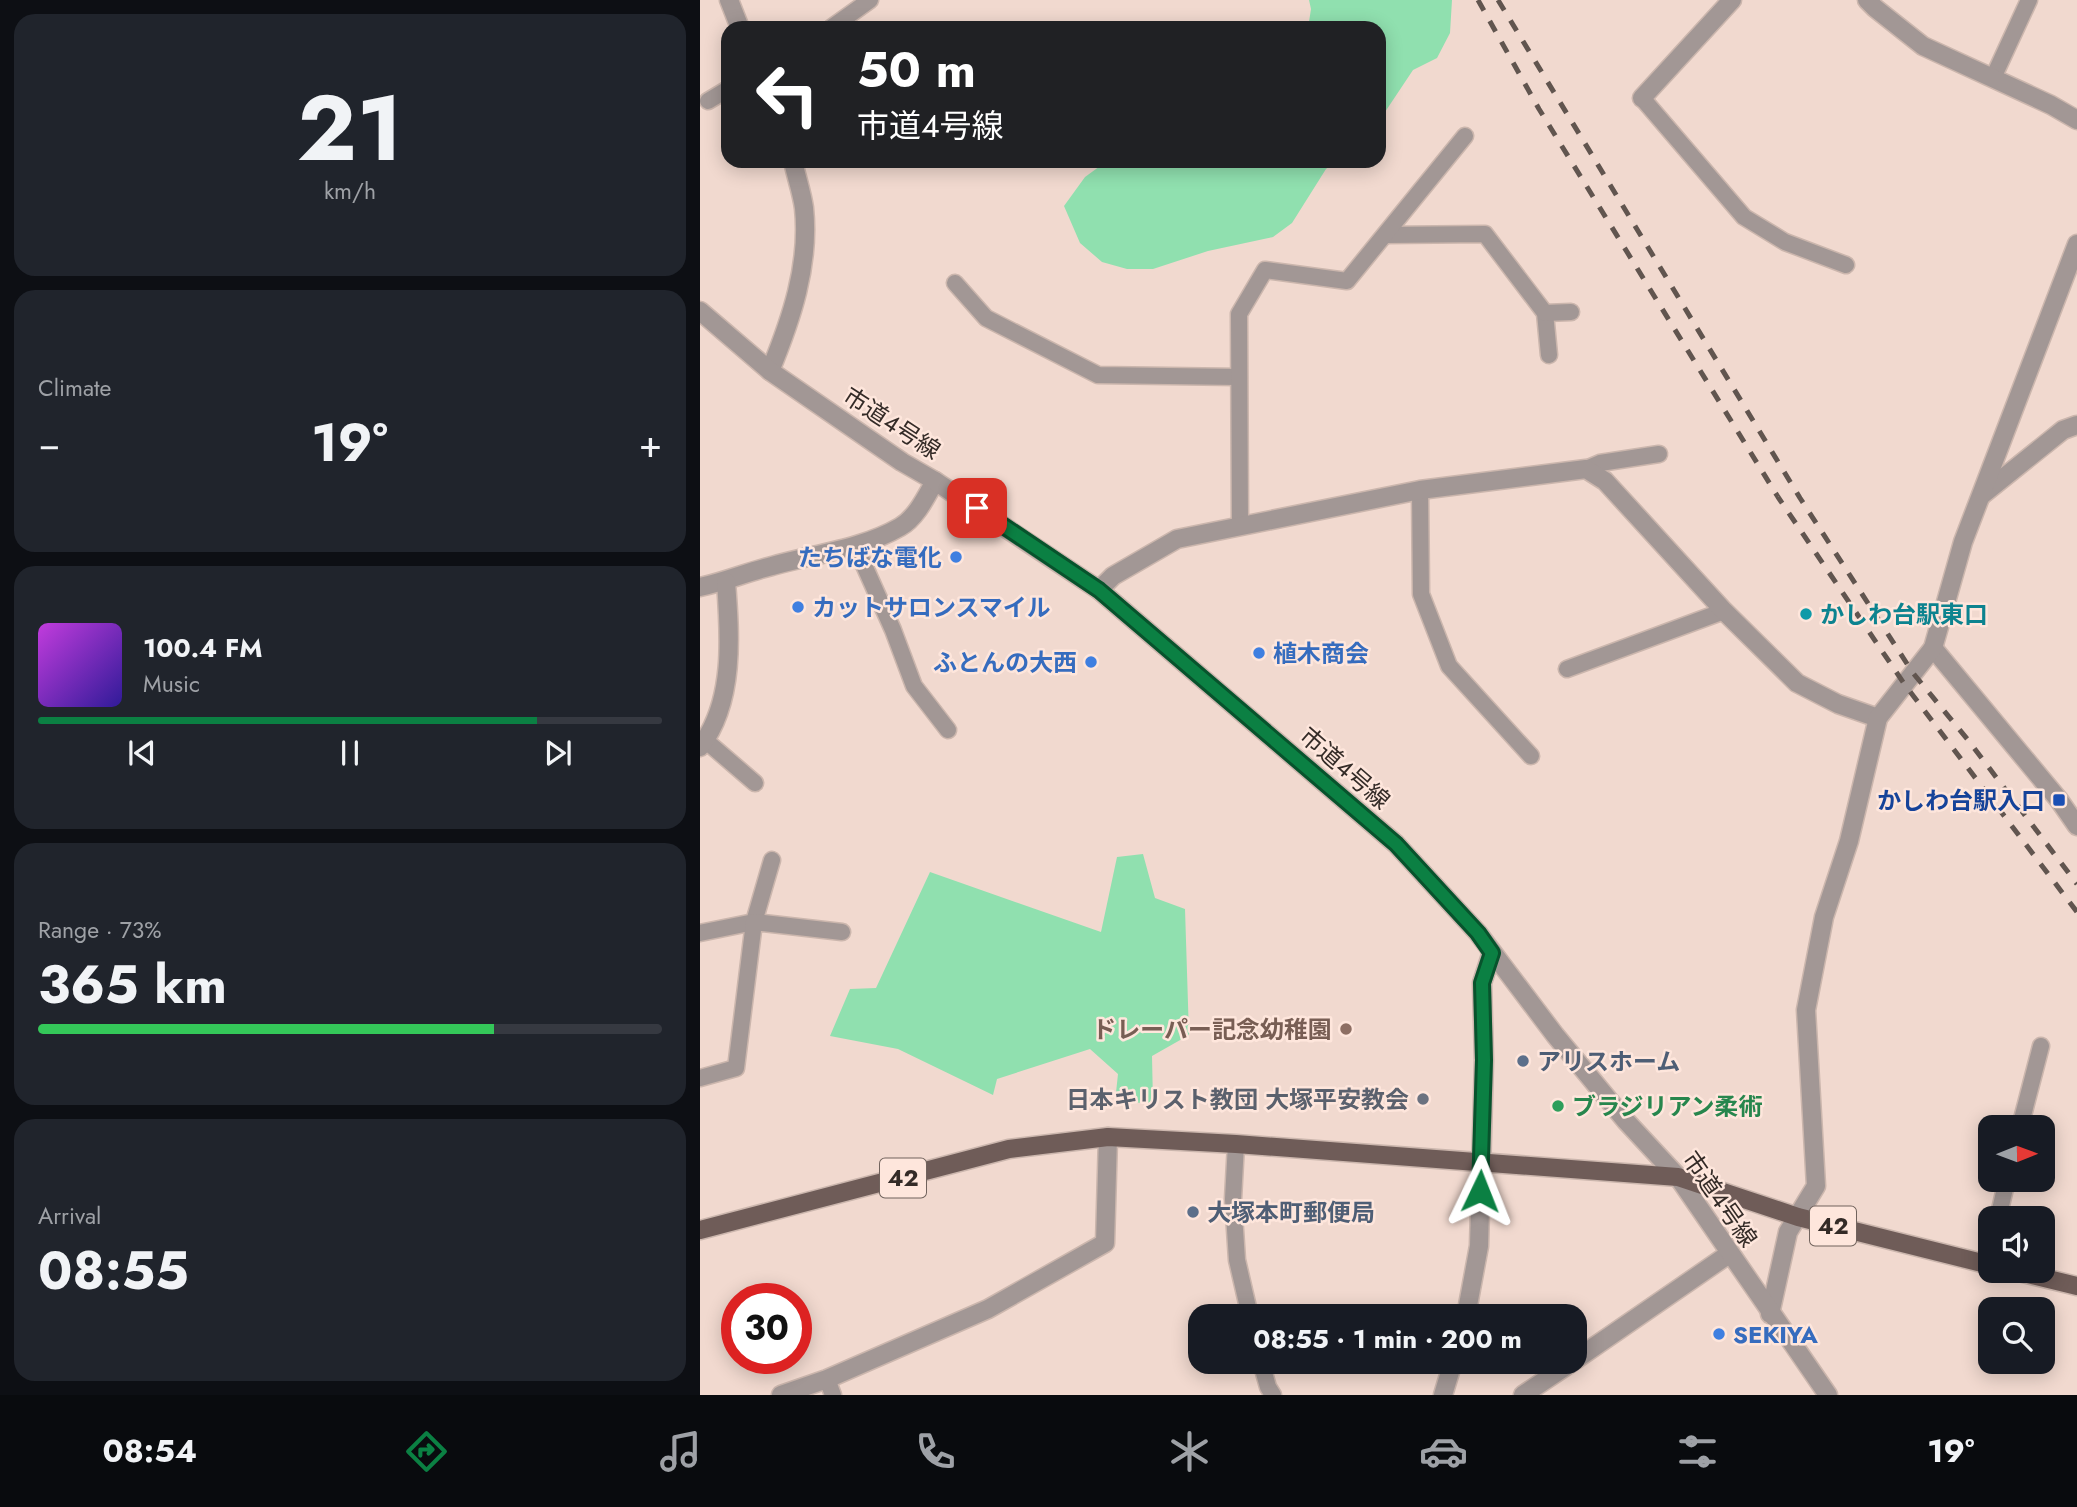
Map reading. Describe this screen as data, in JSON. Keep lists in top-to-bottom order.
{
  "streets": {
    "main road": ["42"],
    "street": ["市道4号線"]
  },
  "crossings": [
    ["市道4号線", "42"]
  ],
  "places": {
    "other": [
      "たちばな電化",
      "カットサロンスマイル",
      "かしわ台駅東口",
      "植木商会",
      "ふとんの大西",
      "ドレーパー記念幼稚園",
      "アリスホーム",
      "日本キリスト教団 大塚平安教会",
      "ブラジリアン柔術",
      "大塚本町郵便局",
      "SEKIYA"
    ],
    "transit": ["かしわ台駅入口"]
  },
  "north": "right",
  "page": {
    "tile": [
      ["21", "km/h"],
      "Climate",
      ["Range · 73%", "365 km"],
      ["Arrival", "08:55"]
    ],
    "turn": ["50 m", "市道4号線"],
    "heat": ["−", "19°", "+"],
    "song": ["100.4 FM", "Music"],
    "limit": "30",
    "trip": "08:55 · 1 min · 200 m",
    "tabs": ["08:54", "19°"]
  }
}
